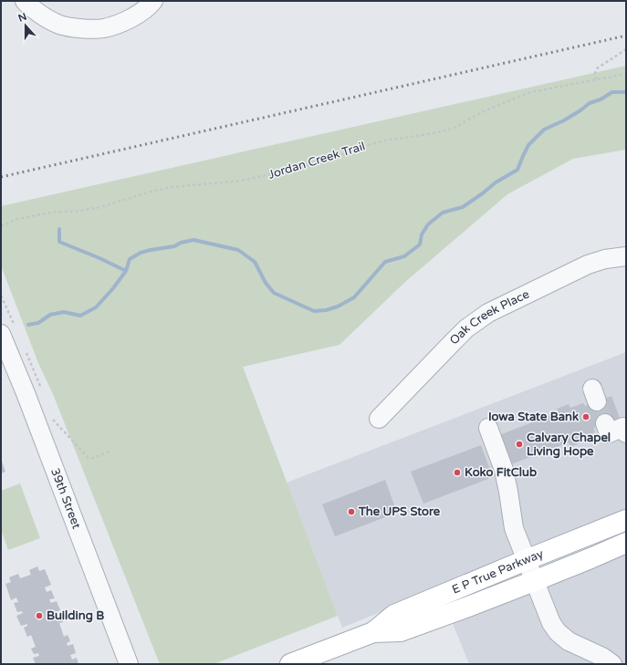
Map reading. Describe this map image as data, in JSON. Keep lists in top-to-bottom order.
{
  "streets": {
    "main road": ["E P True Parkway"],
    "street": ["Oak Creek Place", "39th Street"],
    "path": ["Jordan Creek Trail"]
  },
  "places": [
    "Iowa State Bank",
    "Calvary Chapel Living Hope",
    "Koko FitClub",
    "The UPS Store",
    "Building B"
  ],
  "north": "top"
}
